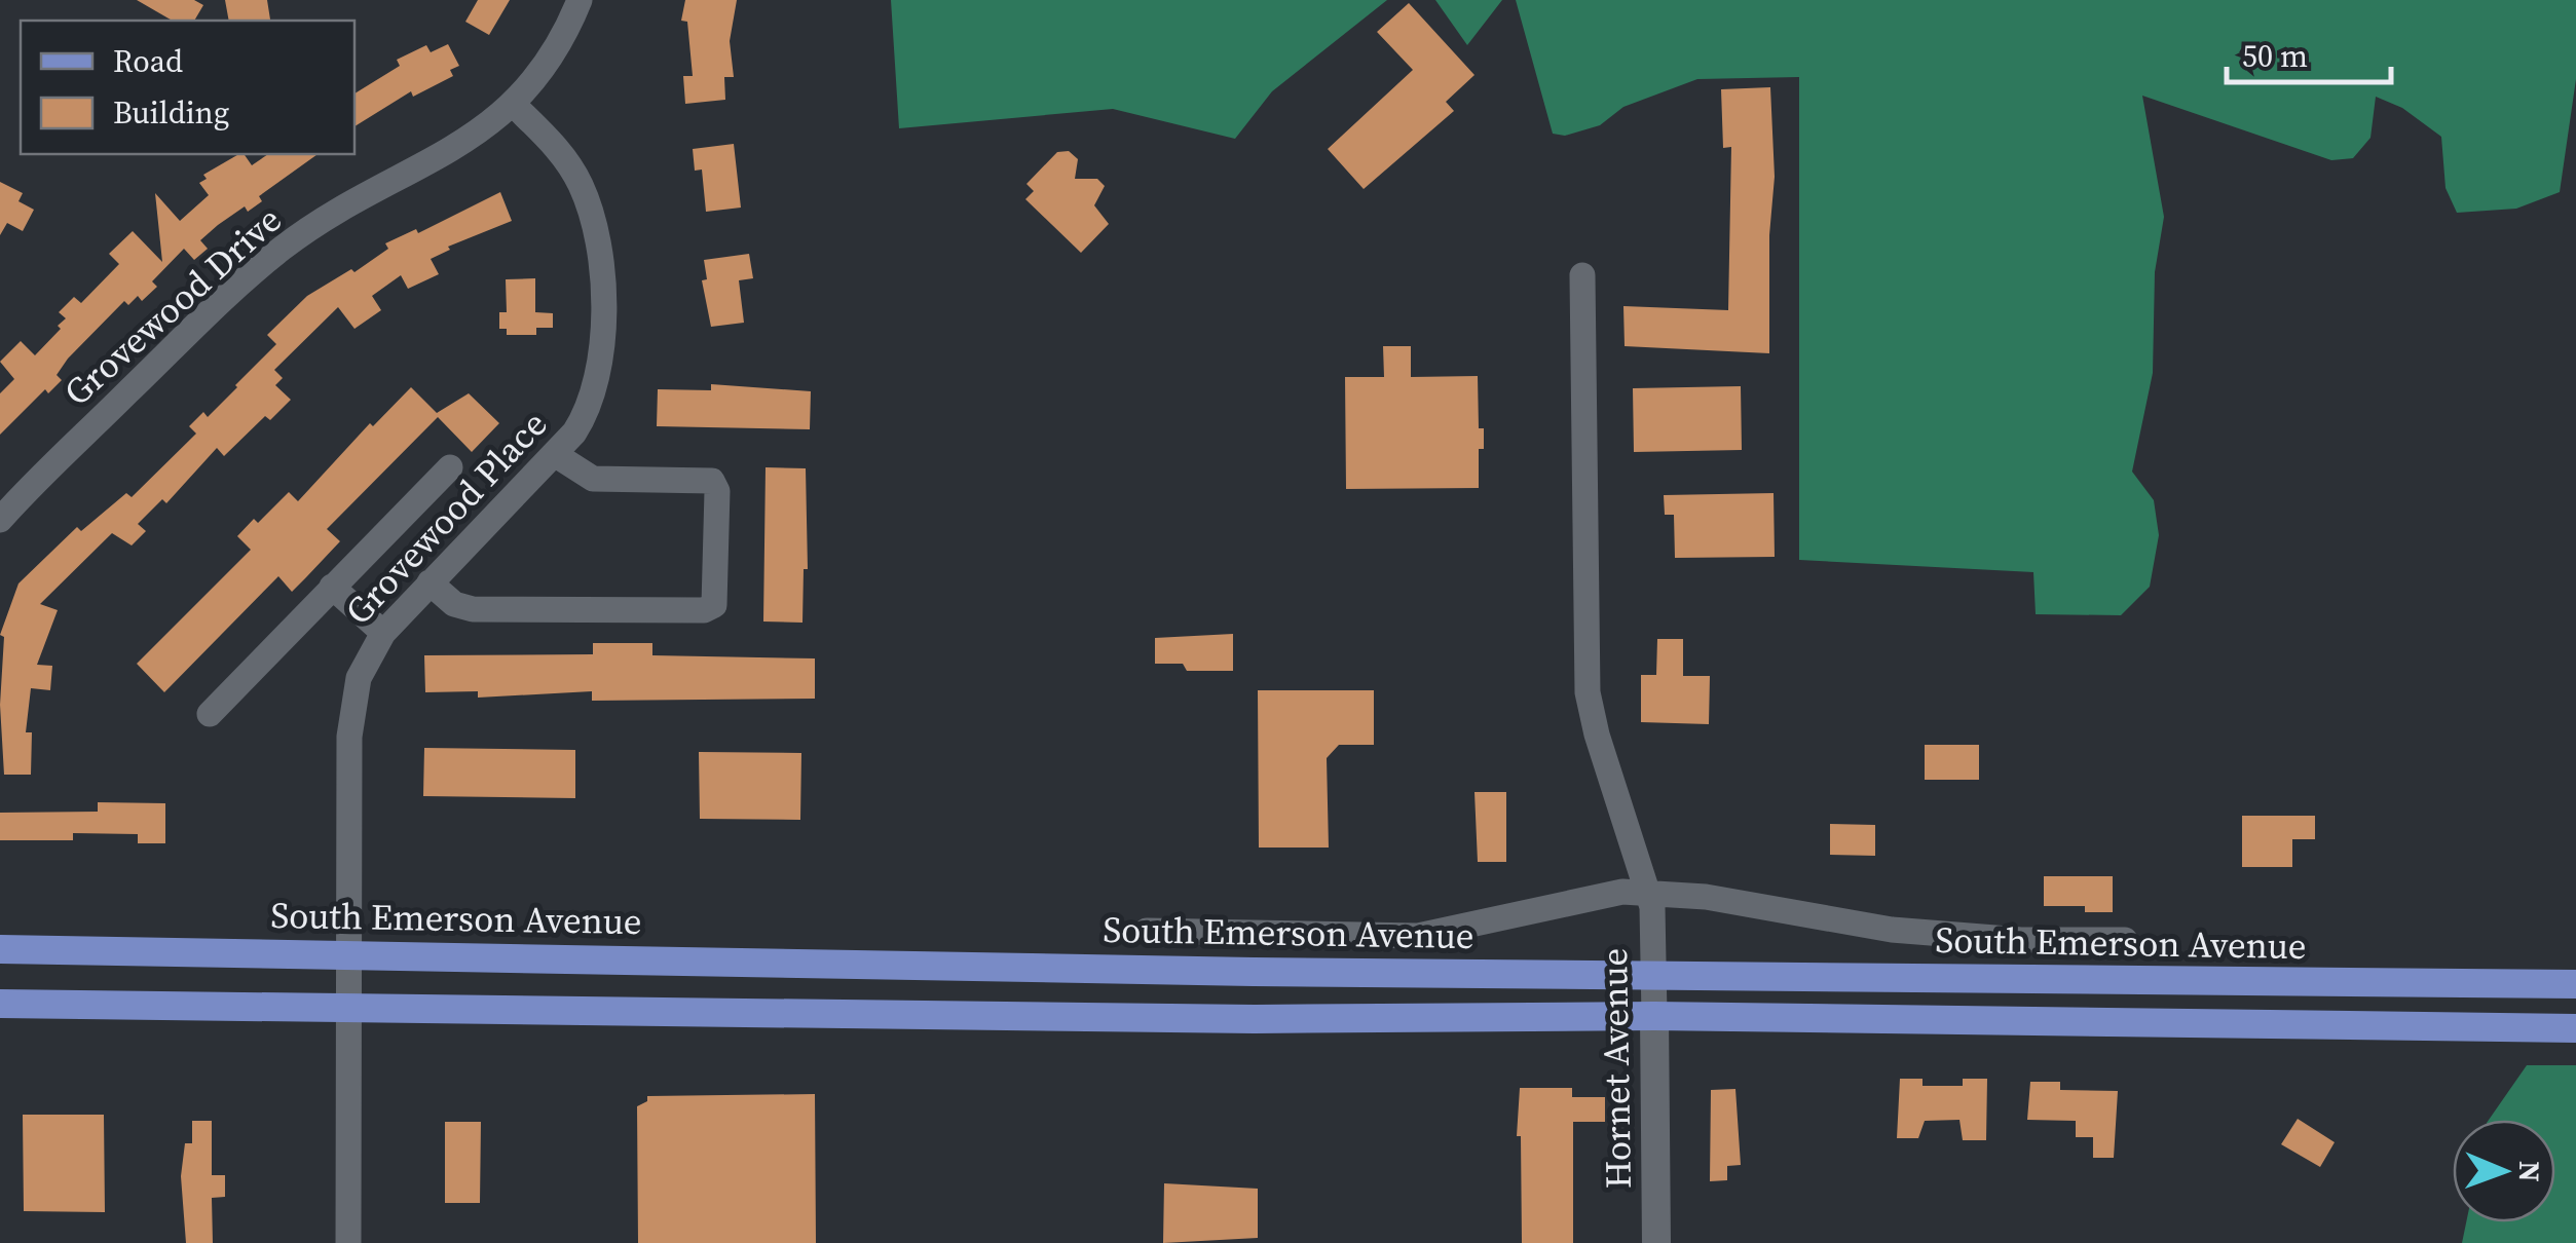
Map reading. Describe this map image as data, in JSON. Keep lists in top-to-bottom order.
{
  "streets": {
    "main road": ["South Emerson Avenue"],
    "street": ["Grovewood Drive", "Grovewood Place", "Hornet Avenue"]
  },
  "crossings": [
    ["Grovewood Drive", "Grovewood Place"],
    ["Grovewood Place", "South Emerson Avenue"],
    ["South Emerson Avenue", "Hornet Avenue"]
  ],
  "legend": ["Road", "Building"],
  "scale_bar": "50 m",
  "north": "right"
}
